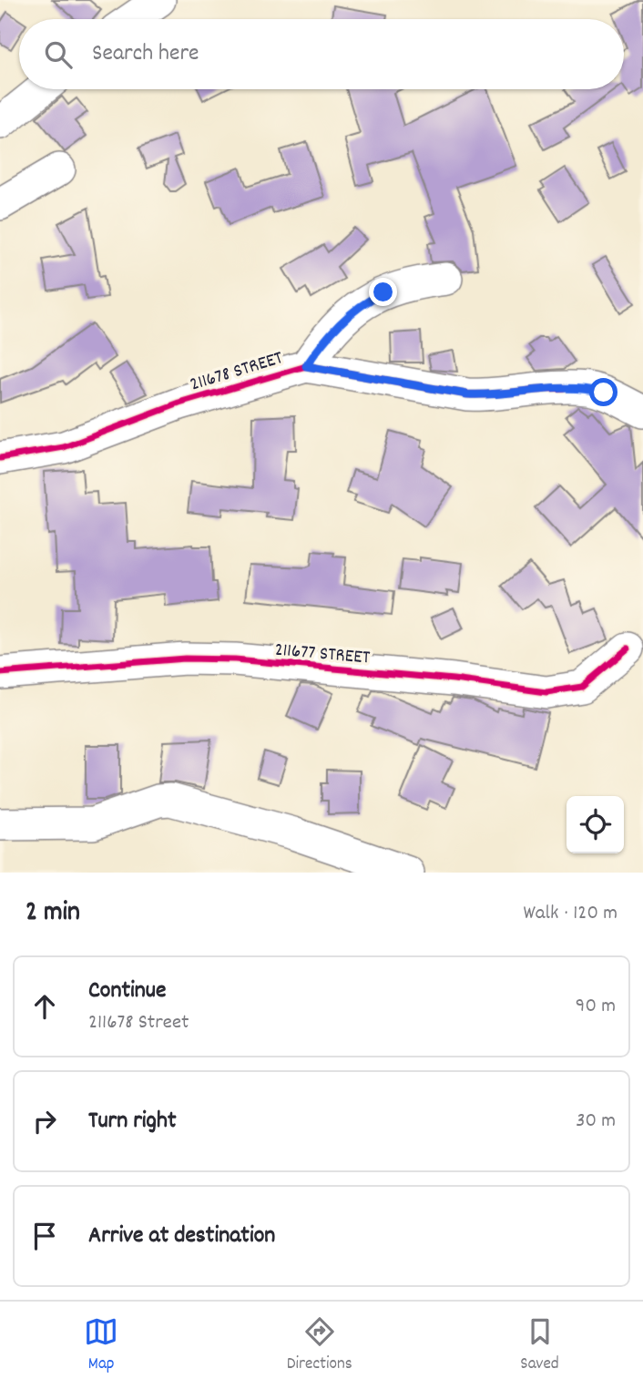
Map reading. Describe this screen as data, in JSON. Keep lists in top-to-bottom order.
{
  "streets": {
    "street": ["211678 STREET", "211677 STREET"]
  },
  "page": {
    "search": "Search here",
    "heading": ["2 min", "Walk · 120 m"],
    "list": [
      ["Continue", "211678 Street", "90 m"],
      ["Turn right", "30 m"],
      "Arrive at destination"
    ],
    "nav": ["Map", "Directions", "Saved"]
  }
}
